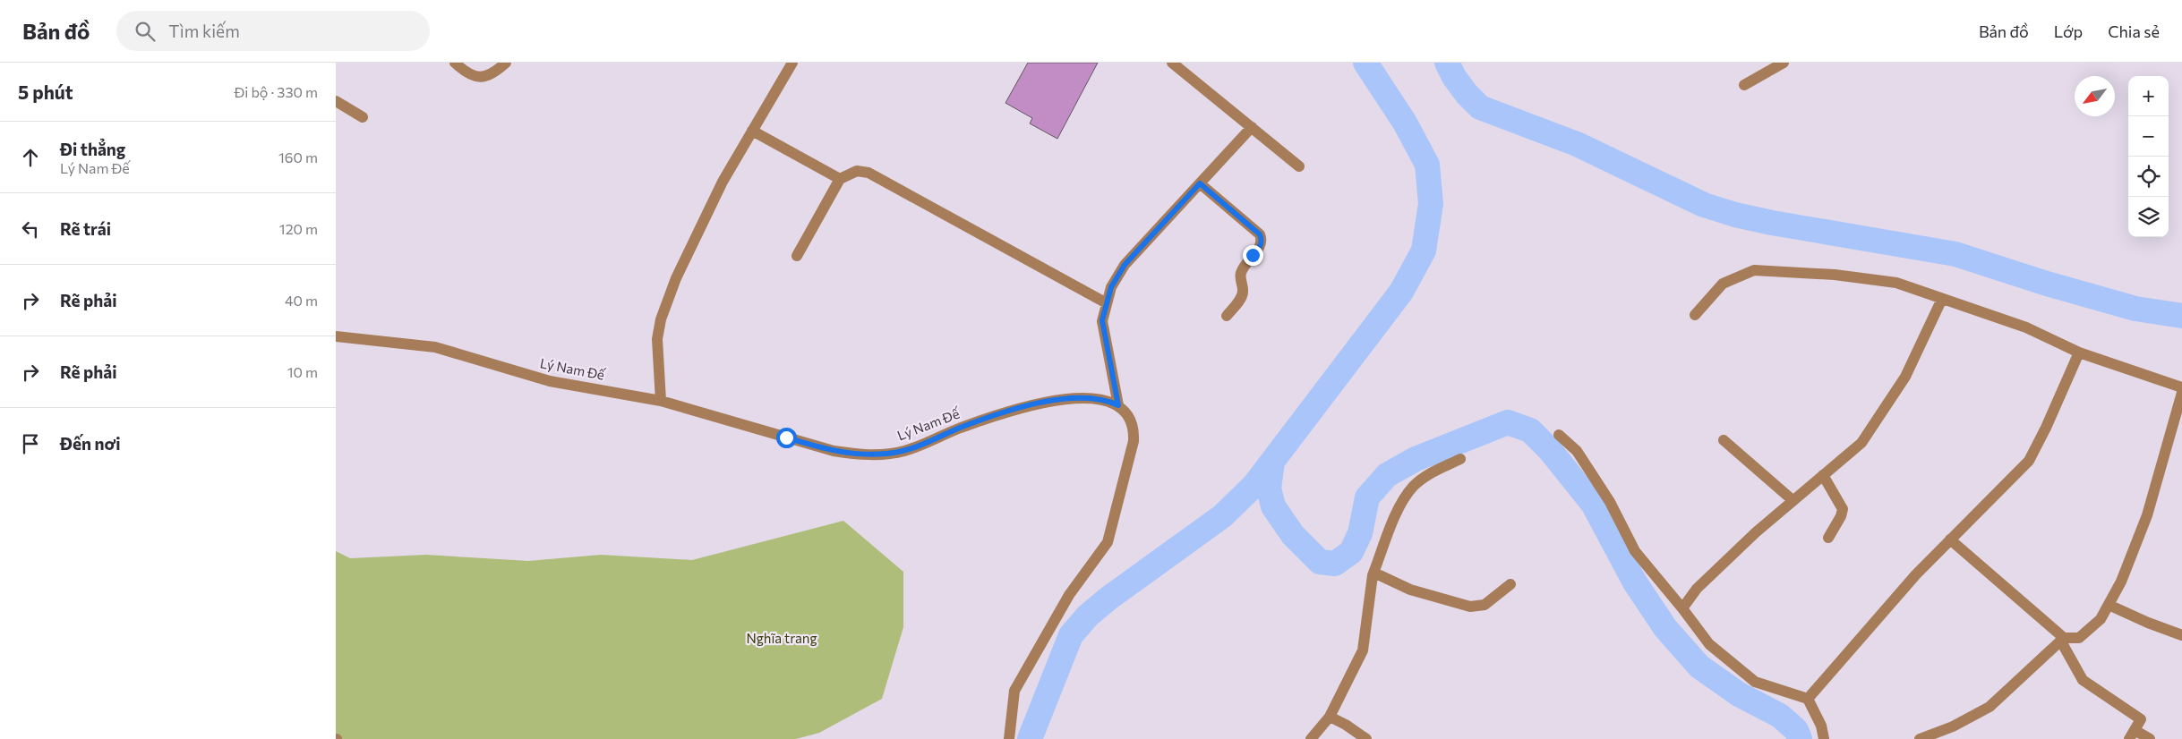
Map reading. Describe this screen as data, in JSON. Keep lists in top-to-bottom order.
{
  "streets": {
    "street": ["Lý Nam Đế"]
  },
  "parks": ["Nghĩa trang"],
  "north": "bottom left",
  "page": {
    "header": "Bản đồ",
    "search": "Tìm kiếm",
    "nav": ["Bản đồ", "Lớp", "Chia sẻ"],
    "heading": ["5 phút", "Đi bộ · 330 m"],
    "map_buttons": ["+", "−"],
    "list": [
      ["Đi thẳng", "Lý Nam Đế", "160 m"],
      ["Rẽ trái", "120 m"],
      ["Rẽ phải", "40 m"],
      ["Rẽ phải", "10 m"],
      "Đến nơi"
    ]
  }
}
